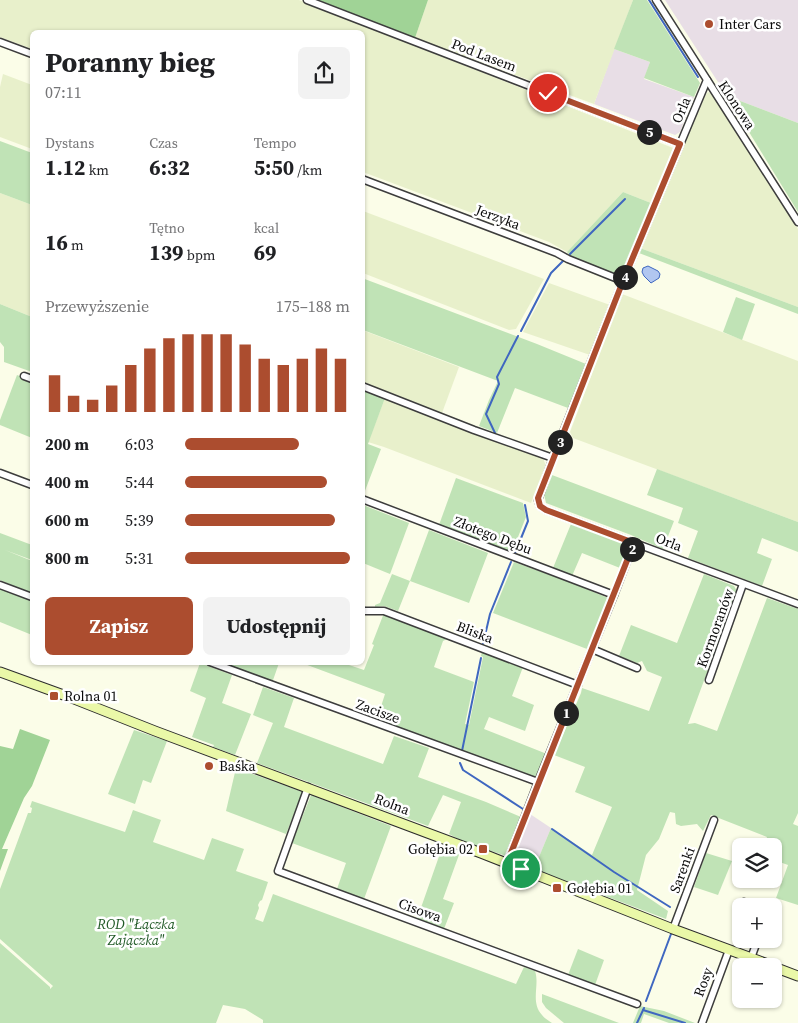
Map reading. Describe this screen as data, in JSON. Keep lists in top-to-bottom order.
{
  "streets": {
    "street": [
      "Pod Lasem",
      "Klonowa",
      "Orla",
      "Jerzyka",
      "Złotego Dębu",
      "Kormoranów",
      "Bliska",
      "Zacisze",
      "Rolna",
      "Sarenki",
      "Cisowa",
      "Rosy"
    ]
  },
  "crossings": [
    ["Pod Lasem", "Orla"],
    ["Klonowa", "Orla"],
    ["Orla", "Jerzyka"],
    ["Orla", "Kormoranów"],
    ["Rolna", "Sarenki"],
    ["Rolna", "Cisowa"],
    ["Rolna", "Rosy"]
  ],
  "parks": ["ROD \"Łączka Zajączka\""],
  "places": {
    "other": ["Inter Cars", "Baśka"],
    "transit": ["Rolna 01", "Gołębia 02", "Gołębia 01"]
  },
  "page": {
    "heading": ["Poranny bieg", "07:11"],
    "stats": [
      ["Dystans", "1.12 km"],
      ["Czas", "6:32"],
      ["Tempo", "5:50 /km"],
      ["16 m"],
      ["Tętno", "139 bpm"],
      ["kcal", "69"]
    ],
    "pins": [
      "5",
      "4",
      "3",
      "2",
      "1"
    ],
    "chart": ["Przewyższenie", "175–188 m"],
    "list": [
      {
        "name": "200 m",
        "note": "6:03"
      },
      {
        "name": "400 m",
        "note": "5:44"
      },
      {
        "name": "600 m",
        "note": "5:39"
      },
      {
        "name": "800 m",
        "note": "5:31"
      }
    ],
    "buttons": ["Zapisz", "Udostępnij"],
    "map_buttons": ["+", "−"]
  }
}
